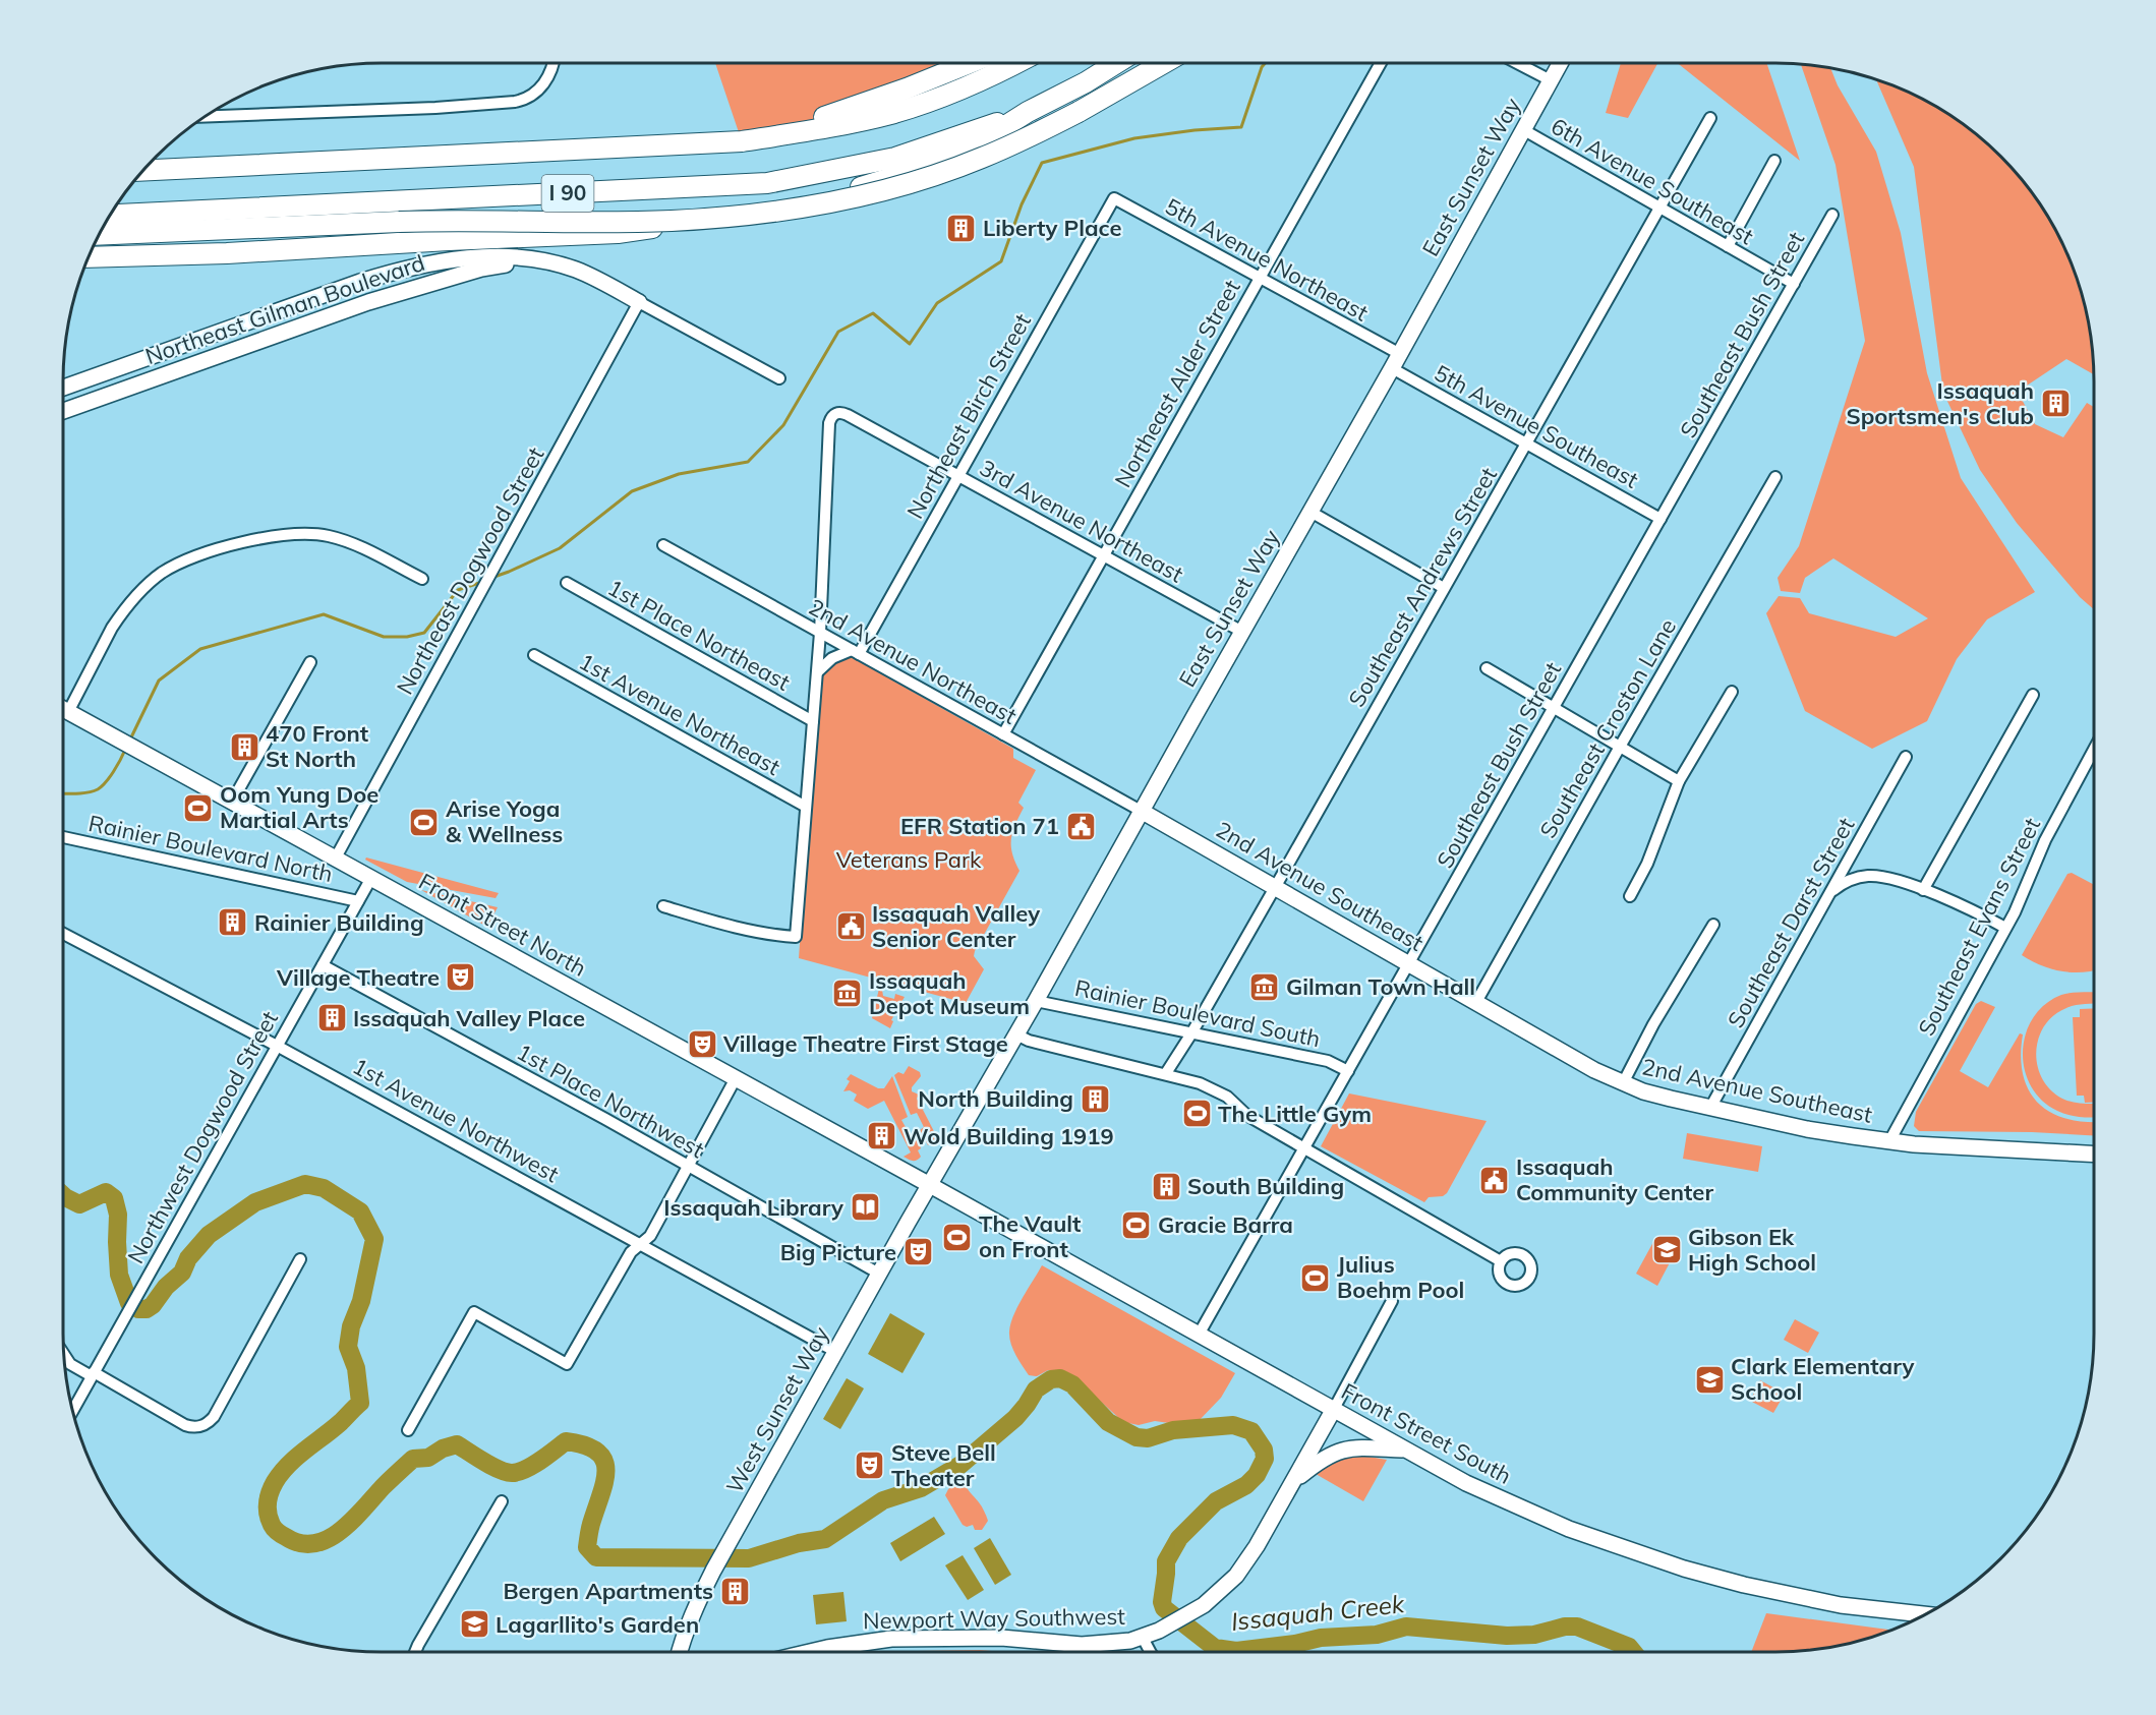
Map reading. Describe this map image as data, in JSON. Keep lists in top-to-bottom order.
{
  "streets": {
    "highway": ["I 90"],
    "main road": [
      "East Sunset Way",
      "Northeast Gilman Boulevard",
      "2nd Avenue Southeast",
      "Front Street North",
      "West Sunset Way",
      "Front Street South",
      "Newport Way Southwest"
    ],
    "street": [
      "6th Avenue Southeast",
      "5th Avenue Northeast",
      "Southeast Bush Street",
      "Northeast Alder Street",
      "Northeast Birch Street",
      "5th Avenue Southeast",
      "3rd Avenue Northeast",
      "Northeast Dogwood Street",
      "Southeast Andrews Street",
      "1st Place Northeast",
      "2nd Avenue Northeast",
      "1st Avenue Northeast",
      "Southeast Croston Lane",
      "Rainier Boulevard North",
      "Southeast Darst Street",
      "Southeast Evans Street",
      "Rainier Boulevard South",
      "1st Place Northwest",
      "1st Avenue Northwest",
      "Northwest Dogwood Street"
    ]
  },
  "crossings": [
    ["East Sunset Way", "6th Avenue Southeast"],
    ["East Sunset Way", "5th Avenue Northeast"],
    ["East Sunset Way", "5th Avenue Southeast"],
    ["East Sunset Way", "3rd Avenue Northeast"],
    ["East Sunset Way", "2nd Avenue Northeast"],
    ["East Sunset Way", "2nd Avenue Southeast"],
    ["East Sunset Way", "Front Street North"],
    ["East Sunset Way", "Rainier Boulevard South"],
    ["East Sunset Way", "West Sunset Way"],
    ["East Sunset Way", "Front Street South"],
    ["6th Avenue Southeast", "Southeast Bush Street"],
    ["6th Avenue Southeast", "Southeast Andrews Street"],
    ["5th Avenue Northeast", "Northeast Alder Street"],
    ["5th Avenue Northeast", "Northeast Birch Street"],
    ["Northeast Gilman Boulevard", "Northeast Dogwood Street"],
    ["Southeast Bush Street", "5th Avenue Southeast"],
    ["Southeast Bush Street", "2nd Avenue Southeast"],
    ["Southeast Bush Street", "Rainier Boulevard South"],
    ["Southeast Bush Street", "Front Street South"],
    ["Northeast Alder Street", "3rd Avenue Northeast"],
    ["Northeast Alder Street", "2nd Avenue Northeast"],
    ["Northeast Birch Street", "3rd Avenue Northeast"],
    ["Northeast Birch Street", "2nd Avenue Northeast"],
    ["5th Avenue Southeast", "Southeast Andrews Street"],
    ["3rd Avenue Northeast", "2nd Avenue Northeast"],
    ["Northeast Dogwood Street", "Front Street North"],
    ["Southeast Andrews Street", "2nd Avenue Southeast"],
    ["Southeast Andrews Street", "Rainier Boulevard South"],
    ["2nd Avenue Northeast", "2nd Avenue Southeast"],
    ["Southeast Croston Lane", "2nd Avenue Southeast"],
    ["Rainier Boulevard North", "Northwest Dogwood Street"],
    ["2nd Avenue Southeast", "Southeast Darst Street"],
    ["2nd Avenue Southeast", "Southeast Evans Street"],
    ["Front Street North", "Northwest Dogwood Street"],
    ["Front Street North", "West Sunset Way"],
    ["Front Street North", "Front Street South"],
    ["1st Place Northwest", "Northwest Dogwood Street"],
    ["1st Place Northwest", "West Sunset Way"],
    ["1st Avenue Northwest", "Northwest Dogwood Street"],
    ["1st Avenue Northwest", "West Sunset Way"],
    ["West Sunset Way", "Front Street South"],
    ["Front Street South", "Newport Way Southwest"]
  ],
  "water": ["Issaquah Creek"],
  "parks": ["Veterans Park"],
  "places": {
    "building": [
      "Liberty Place",
      "Issaquah Sportsmen's Club",
      "470 Front St North",
      "Rainier Building",
      "Issaquah Valley Place",
      "North Building",
      "Wold Building 1919",
      "South Building",
      "Bergen Apartments"
    ],
    "sports": [
      "Oom Yung Doe Martial Arts",
      "Arise Yoga & Wellness",
      "The Little Gym",
      "Gracie Barra",
      "The Vault on Front",
      "Julius Boehm Pool"
    ],
    "public building": ["EFR Station 71", "Issaquah Valley Senior Center", "Issaquah Community Center"],
    "theatre": [
      "Village Theatre",
      "Village Theatre First Stage",
      "Big Picture",
      "Steve Bell Theater"
    ],
    "museum": ["Gilman Town Hall", "Issaquah Depot Museum"],
    "library": ["Issaquah Library"],
    "school or university": ["Gibson Ek High School", "Clark Elementary School", "Lagarllito's Garden"]
  }
}
